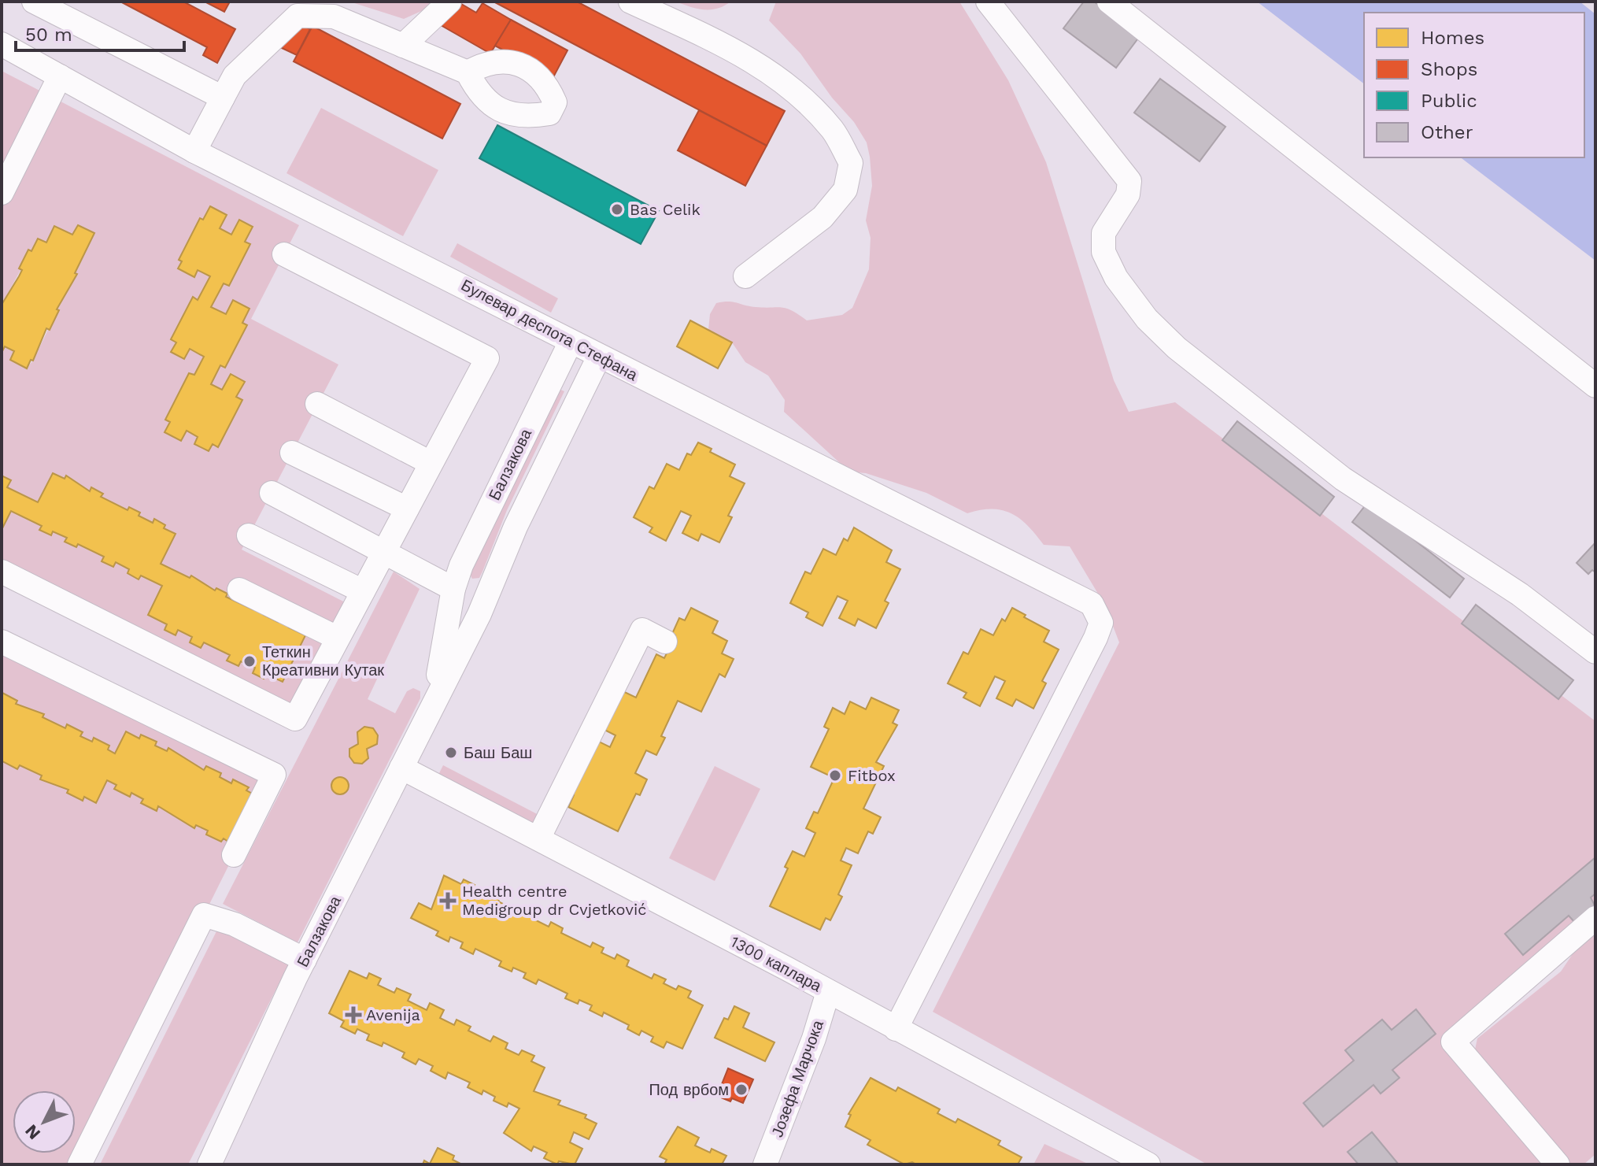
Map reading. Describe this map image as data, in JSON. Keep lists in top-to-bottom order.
{
  "streets": {
    "street": [
      "Булевар деспота Стефана",
      "Балзакова",
      "1300 каплара",
      "Јозефа Марчока"
    ]
  },
  "crossings": [
    ["Булевар деспота Стефана", "Балзакова"],
    ["Булевар деспота Стефана", "1300 каплара"],
    ["Балзакова", "1300 каплара"],
    ["1300 каплара", "Јозефа Марчока"]
  ],
  "places": {
    "other": [
      "Bas Celik",
      "Теткин Креативни Кутак",
      "Баш Баш",
      "Fitbox",
      "Под врбом"
    ],
    "health": ["Health centre Medigroup dr Cvjetković", "Avenija"]
  },
  "legend": [
    "Homes",
    "Shops",
    "Public",
    "Other"
  ],
  "scale_bar": "50 m",
  "north": "bottom left"
}
